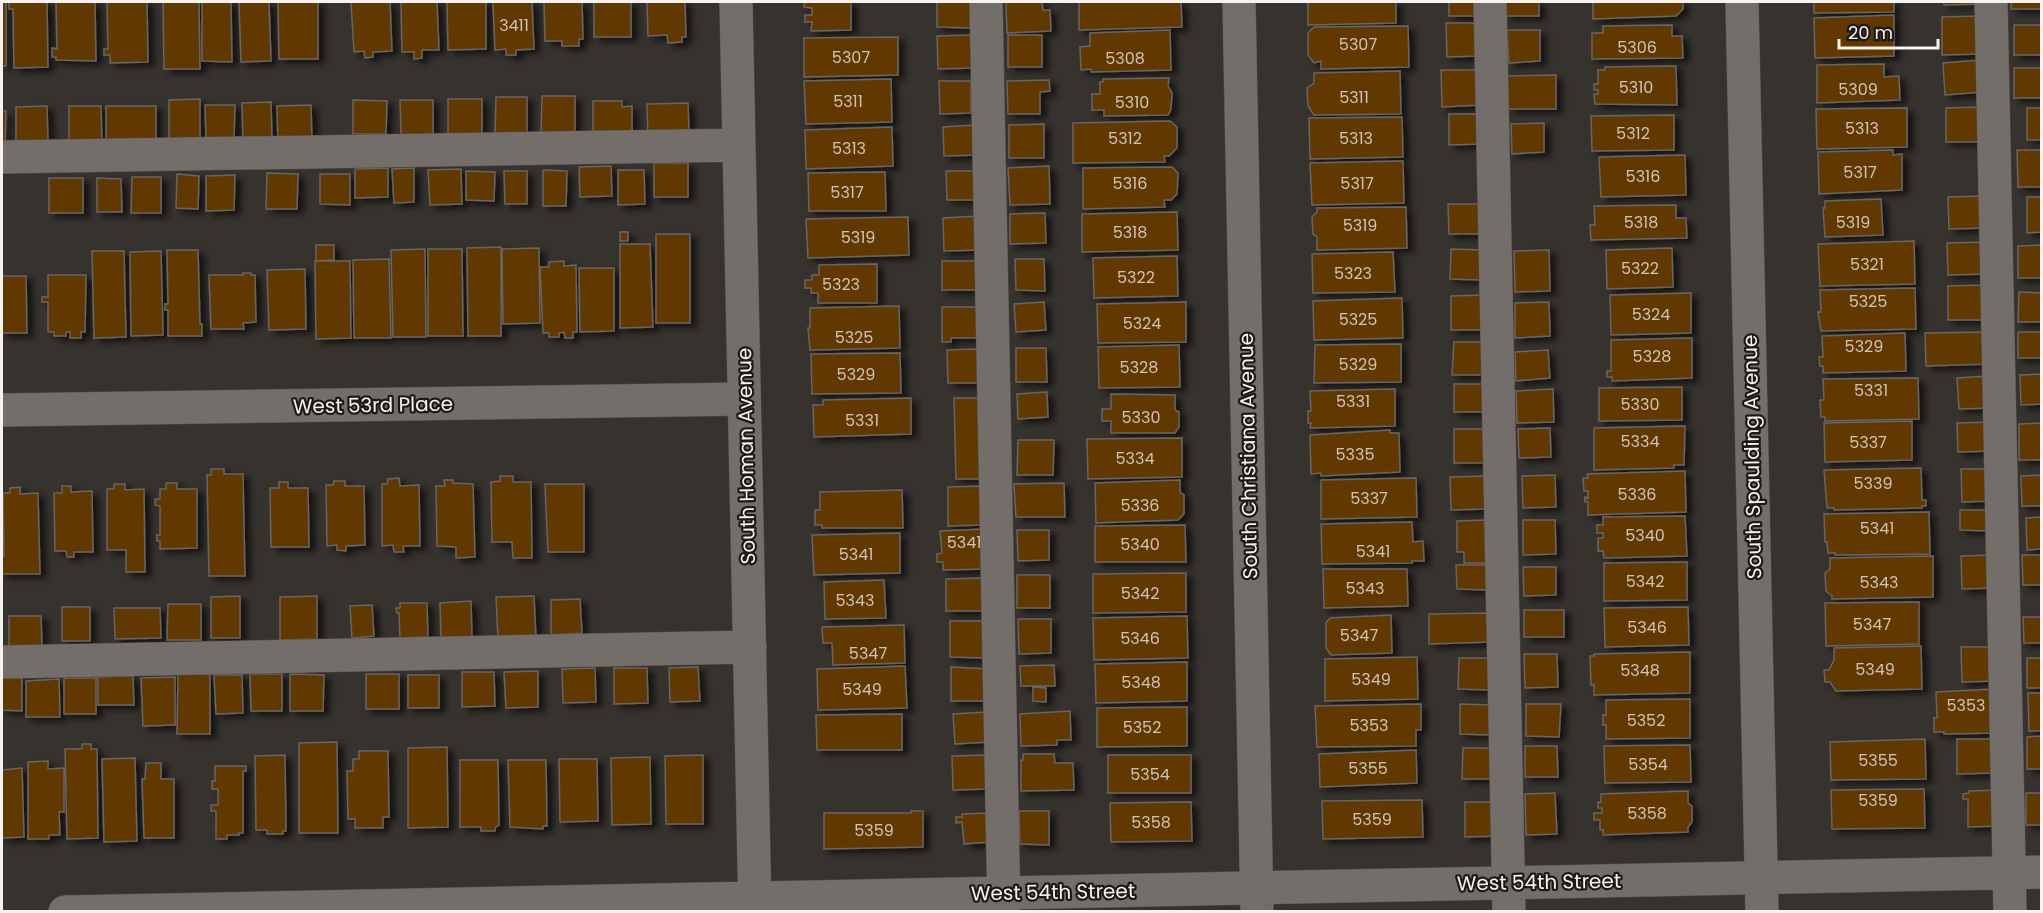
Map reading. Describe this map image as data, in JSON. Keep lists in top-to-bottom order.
{
  "streets": {
    "street": [
      "West 53rd Place",
      "South Homan Avenue",
      "South Christiana Avenue",
      "South Spaulding Avenue",
      "West 54th Street"
    ]
  },
  "crossings": [
    ["West 53rd Place", "South Homan Avenue"],
    ["South Homan Avenue", "West 54th Street"],
    ["South Christiana Avenue", "West 54th Street"],
    ["South Spaulding Avenue", "West 54th Street"]
  ],
  "house_numbers": [
    "3411",
    "5307",
    "5306",
    "5307",
    "5308",
    "5310",
    "5309",
    "5311",
    "5311",
    "5310",
    "5313",
    "5312",
    "5312",
    "5313",
    "5313",
    "5317",
    "5316",
    "5316",
    "5317",
    "5317",
    "5318",
    "5319",
    "5319",
    "5318",
    "5319",
    "5321",
    "5322",
    "5323",
    "5322",
    "5323",
    "5325",
    "5324",
    "5325",
    "5324",
    "5325",
    "5329",
    "5328",
    "5329",
    "5328",
    "5329",
    "5331",
    "5331",
    "5330",
    "5330",
    "5331",
    "5334",
    "5337",
    "5335",
    "5334",
    "5339",
    "5336",
    "5337",
    "5336",
    "5341",
    "5340",
    "5341",
    "5340",
    "5341",
    "5341",
    "5342",
    "5343",
    "5343",
    "5342",
    "5343",
    "5347",
    "5346",
    "5347",
    "5346",
    "5347",
    "5349",
    "5348",
    "5349",
    "5348",
    "5349",
    "5353",
    "5352",
    "5353",
    "5352",
    "5355",
    "5354",
    "5355",
    "5354",
    "5359",
    "5358",
    "5359",
    "5358",
    "5359"
  ],
  "scale_bar": "20 m"
}
